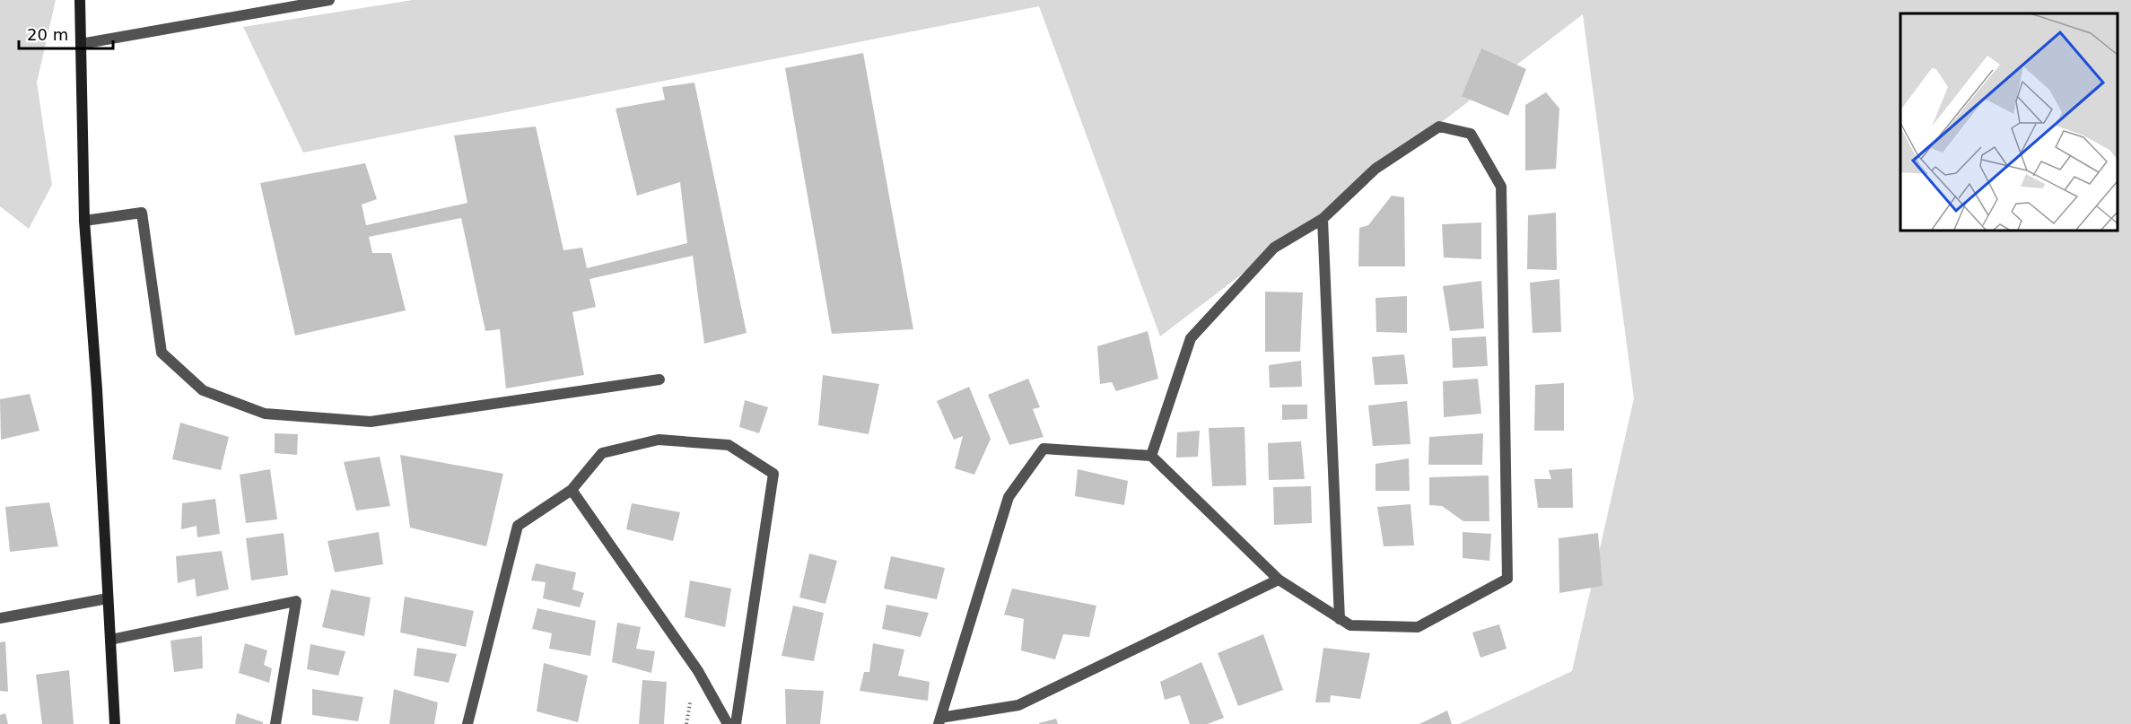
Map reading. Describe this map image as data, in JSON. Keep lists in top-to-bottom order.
{
  "scale_bar": "20 m"
}
